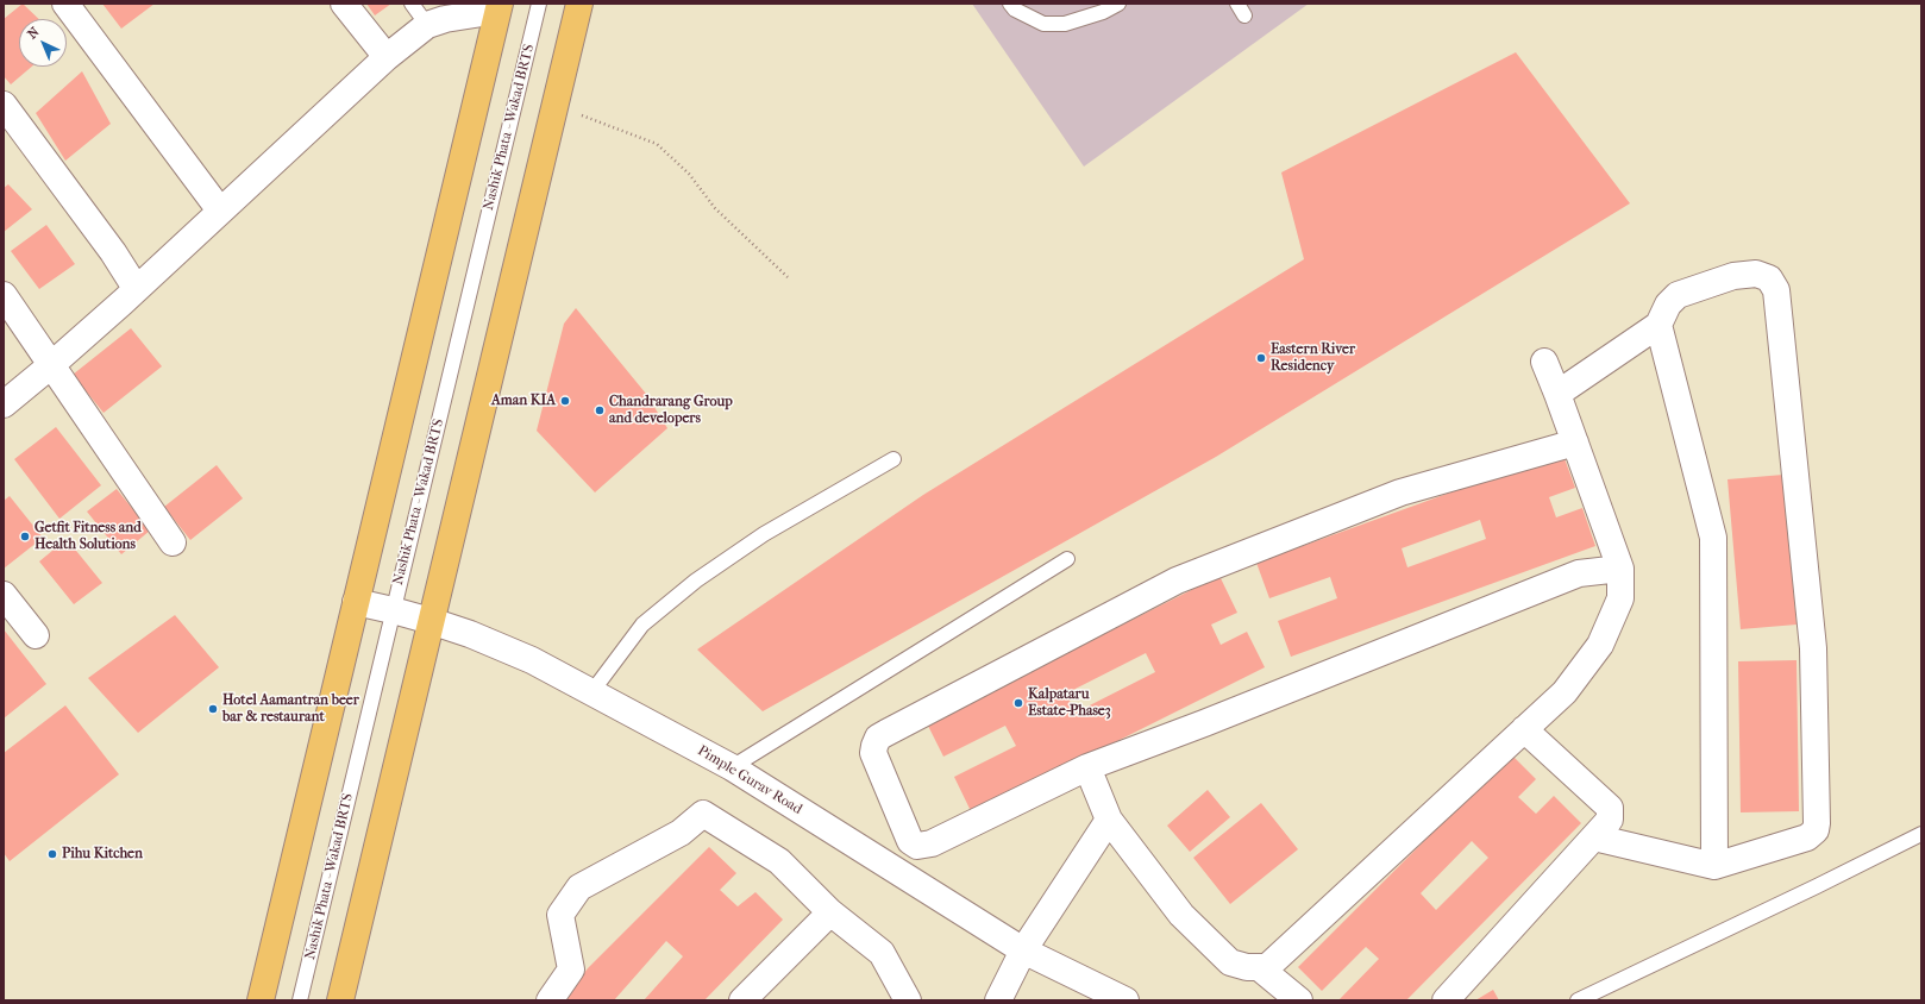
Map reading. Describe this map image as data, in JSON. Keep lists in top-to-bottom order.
{
  "streets": {
    "street": ["Pimple Gurav Road"],
    "lane": ["Nashik Phata - Wakad BRTS"]
  },
  "crossings": [
    ["Nashik Phata - Wakad BRTS", "Pimple Gurav Road"]
  ],
  "places": [
    "Eastern River Residency",
    "Aman KIA",
    "Chandrarang Group and developers",
    "Getfit Fitness and Health Solutions",
    "Kalpataru Estate-Phase3",
    "Hotel Aamantran beer bar & restaurant",
    "Pihu Kitchen"
  ],
  "north": "top left"
}
